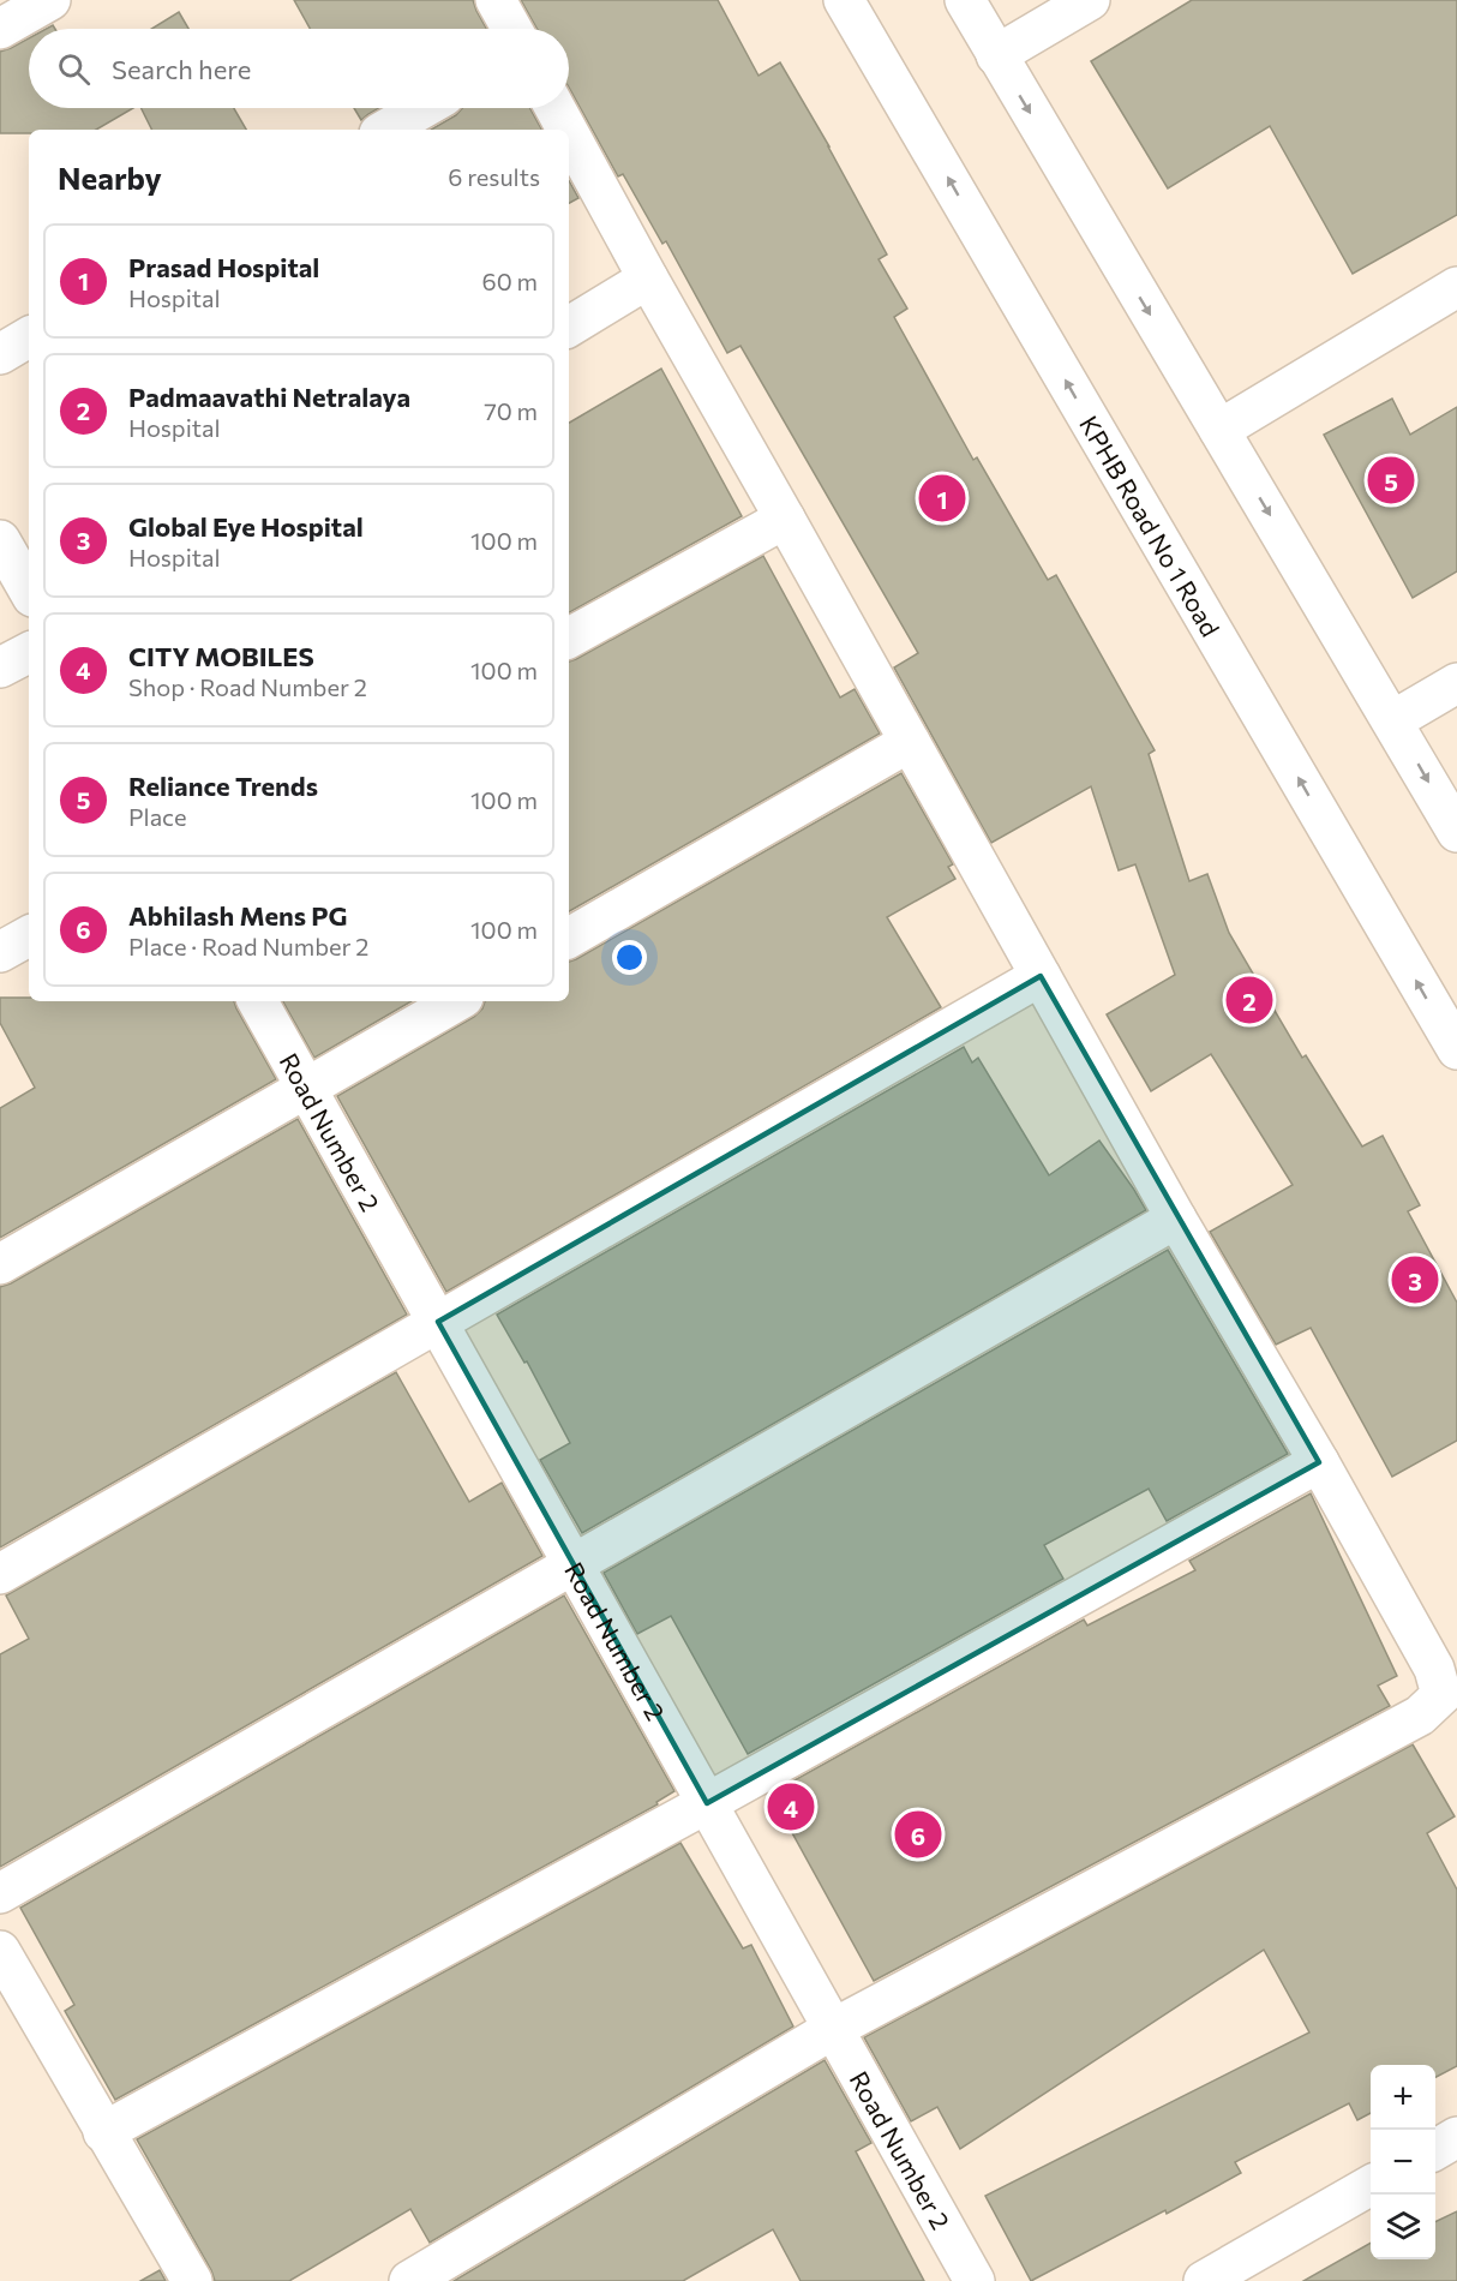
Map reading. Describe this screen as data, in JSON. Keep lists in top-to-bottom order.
{
  "streets": {
    "street": ["KPHB Road No 1 Road", "Road Number 2"]
  },
  "page": {
    "search": "Search here",
    "heading": ["Nearby", "6 results"],
    "list": [
      {
        "mark": "1",
        "name": "Prasad Hospital",
        "note": "Hospital",
        "value": "60 m"
      },
      {
        "mark": "2",
        "name": "Padmaavathi Netralaya",
        "note": "Hospital",
        "value": "70 m"
      },
      {
        "mark": "3",
        "name": "Global Eye Hospital",
        "note": "Hospital",
        "value": "100 m"
      },
      {
        "mark": "4",
        "name": "CITY MOBILES",
        "note": "Shop · Road Number 2",
        "value": "100 m"
      },
      {
        "mark": "5",
        "name": "Reliance Trends",
        "note": "Place",
        "value": "100 m"
      },
      {
        "mark": "6",
        "name": "Abhilash Mens PG",
        "note": "Place · Road Number 2",
        "value": "100 m"
      }
    ],
    "pins": [
      "5",
      "1",
      "2",
      "3",
      "4",
      "6"
    ],
    "map_buttons": ["+", "−"]
  }
}
